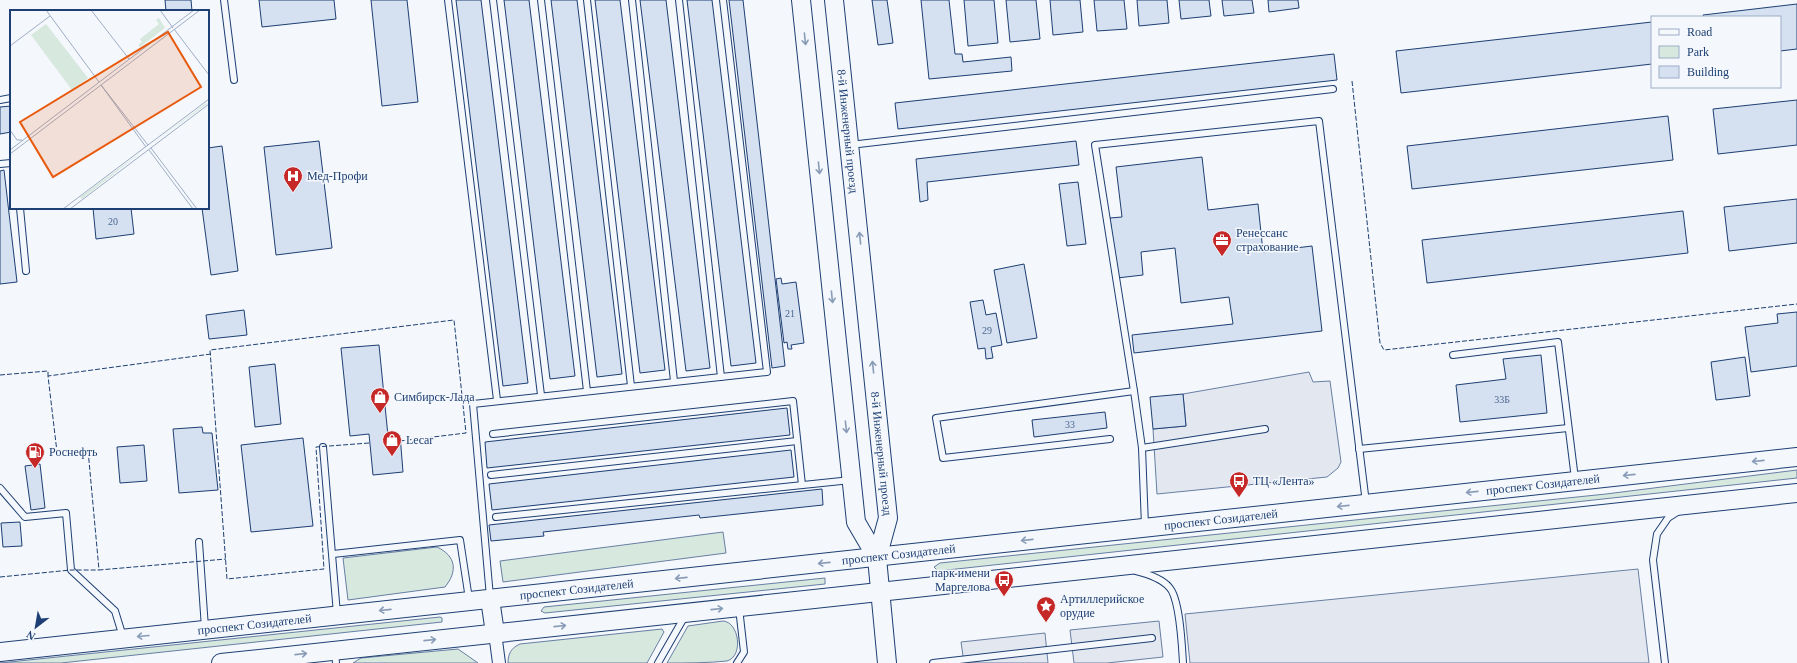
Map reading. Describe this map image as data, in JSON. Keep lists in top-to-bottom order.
{
  "streets": {
    "main road": ["8-й Инженерный проезд", "проспект Созидателей"]
  },
  "crossings": [
    ["8-й Инженерный проезд", "проспект Созидателей"]
  ],
  "places": {
    "hospital": ["Мед-Профи"],
    "office": ["Ренессанс страхование"],
    "shop": ["Симбирск-Лада", "Lecar"],
    "fuel station": ["Роснефть"],
    "bus stop": ["ТЦ «Лента»", "парк имени Маргелова"],
    "place": ["Артиллерийское орудие"]
  },
  "house_numbers": [
    "20",
    "21",
    "29",
    "33Б",
    "33"
  ],
  "legend": ["Road", "Park", "Building"],
  "north": "bottom left"
}
